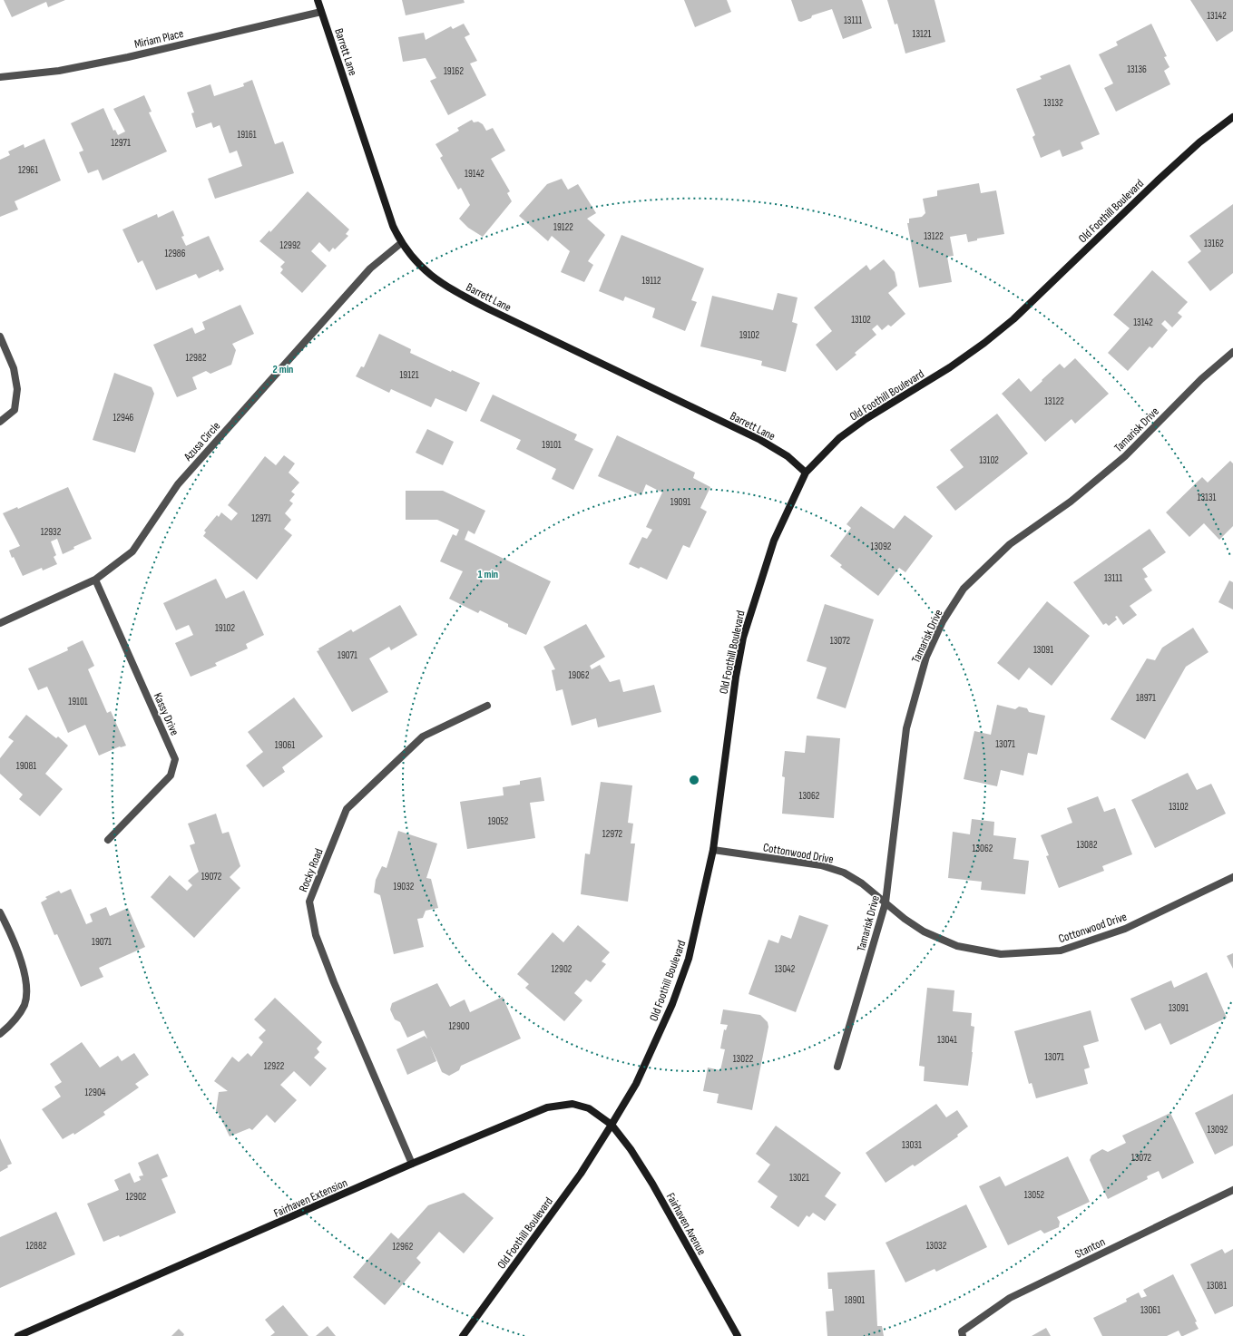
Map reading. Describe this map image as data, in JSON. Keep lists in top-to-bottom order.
{
  "streets": {
    "street": [
      "Miriam Place",
      "Barrett Lane",
      "Old Foothill Boulevard",
      "Tamarisk Drive",
      "Azusa Circle",
      "Kassy Drive",
      "Cottonwood Drive",
      "Rocky Road",
      "Fairhaven Extension",
      "Fairhaven Avenue",
      "Stanton"
    ]
  },
  "crossings": [
    ["Miriam Place", "Barrett Lane"],
    ["Barrett Lane", "Old Foothill Boulevard"],
    ["Barrett Lane", "Azusa Circle"],
    ["Old Foothill Boulevard", "Cottonwood Drive"],
    ["Old Foothill Boulevard", "Fairhaven Extension"],
    ["Old Foothill Boulevard", "Fairhaven Avenue"],
    ["Tamarisk Drive", "Cottonwood Drive"],
    ["Azusa Circle", "Kassy Drive"],
    ["Rocky Road", "Fairhaven Extension"],
    ["Fairhaven Extension", "Fairhaven Avenue"]
  ],
  "house_numbers": [
    "13142",
    "13111",
    "13121",
    "13136",
    "19162",
    "13132",
    "19161",
    "12971",
    "12961",
    "19142",
    "19122",
    "13122",
    "13162",
    "12992",
    "12986",
    "19112",
    "13102",
    "13142",
    "19102",
    "12982",
    "19121",
    "13122",
    "12946",
    "19101",
    "13102",
    "13131",
    "19091",
    "12971",
    "12932",
    "13092",
    "13111",
    "19102",
    "13072",
    "13091",
    "19071",
    "19062",
    "18971",
    "19101",
    "13071",
    "19061",
    "19081",
    "13062",
    "13102",
    "19052",
    "12972",
    "13082",
    "13062",
    "19072",
    "19032",
    "19071",
    "12902",
    "13042",
    "13091",
    "12900",
    "13041",
    "13071",
    "13022",
    "12922",
    "12904",
    "13092",
    "13031",
    "13072",
    "13021",
    "13052",
    "12902",
    "12882",
    "13032",
    "12962",
    "13081",
    "18901",
    "13061"
  ],
  "rings": ["2 min", "1 min"]
}
